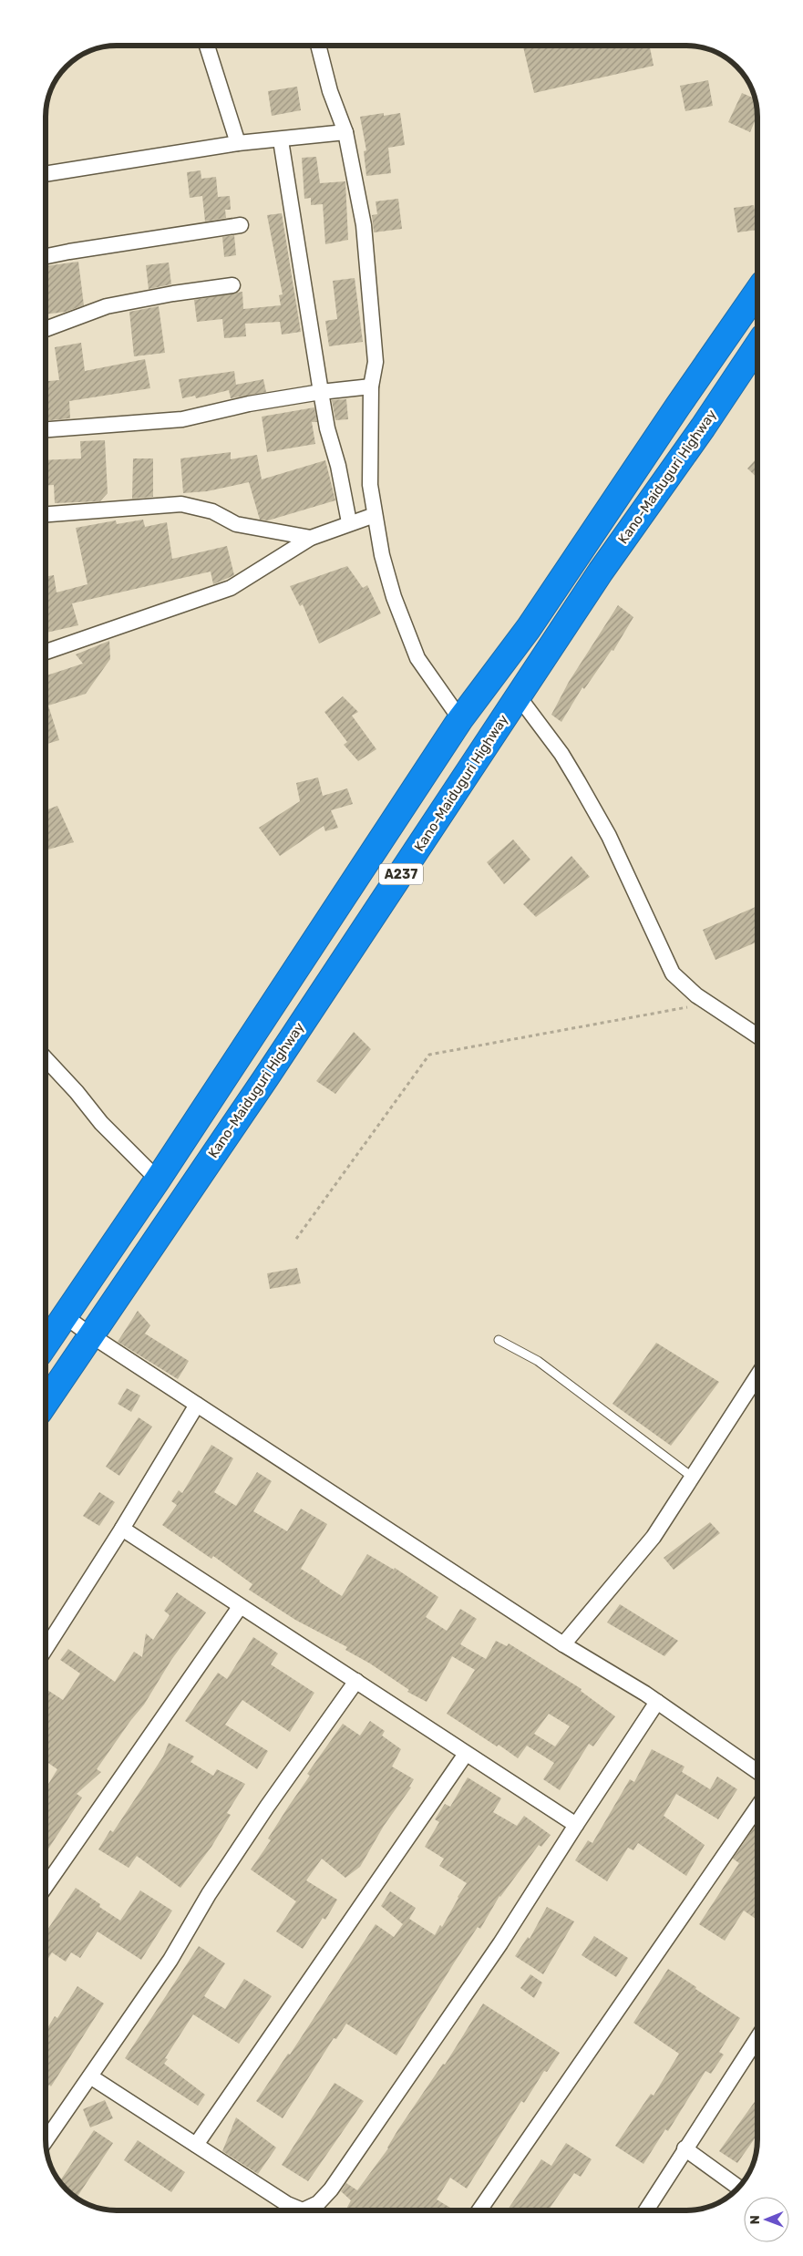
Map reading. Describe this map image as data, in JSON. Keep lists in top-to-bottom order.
{
  "streets": {
    "highway": ["Kano-Maiduguri Highway", "A237"]
  },
  "north": "left"
}
